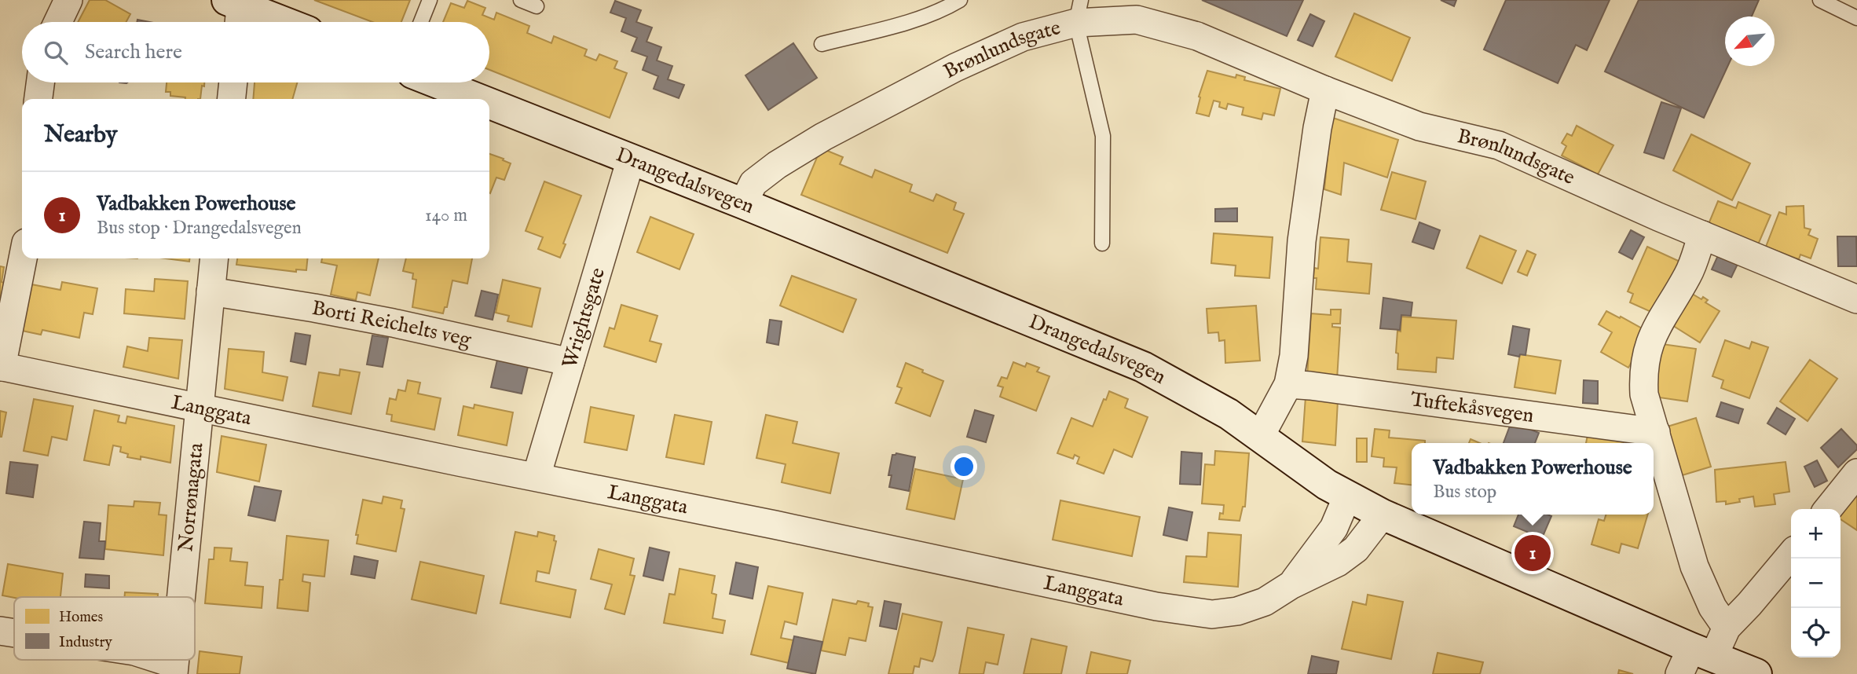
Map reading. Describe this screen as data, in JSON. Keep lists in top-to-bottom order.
{
  "streets": {
    "street": [
      "Brønlundsgate",
      "Drangedalsvegen",
      "Wrightsgate",
      "Borti Reichelts veg",
      "Tuftekåsvegen",
      "Langgata",
      "Norrønagata"
    ]
  },
  "crossings": [
    ["Brønlundsgate", "Drangedalsvegen"],
    ["Drangedalsvegen", "Wrightsgate"],
    ["Drangedalsvegen", "Langgata"],
    ["Wrightsgate", "Borti Reichelts veg"],
    ["Wrightsgate", "Langgata"],
    ["Borti Reichelts veg", "Norrønagata"],
    ["Langgata", "Norrønagata"]
  ],
  "legend": ["Homes", "Industry"],
  "north": "bottom left",
  "page": {
    "search": "Search here",
    "heading": "Nearby",
    "list": [
      {
        "mark": "1",
        "name": "Vadbakken Powerhouse",
        "note": "Bus stop · Drangedalsvegen",
        "value": "140 m"
      }
    ],
    "popup": ["Vadbakken Powerhouse", "Bus stop"],
    "map_buttons": ["+", "−"],
    "pins": "1"
  }
}
